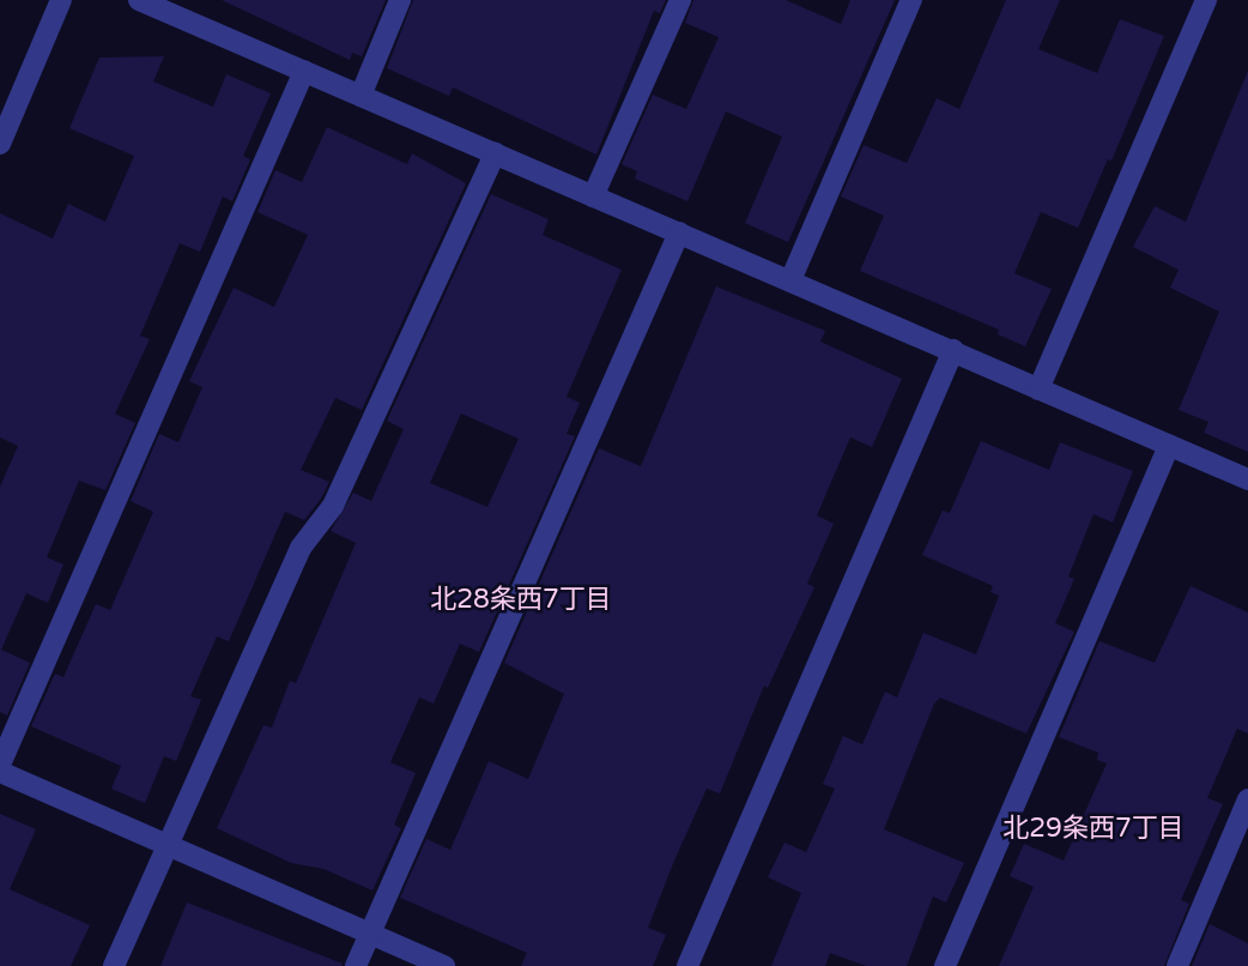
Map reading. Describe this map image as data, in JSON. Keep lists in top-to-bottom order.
{
  "districts": ["北28条西7丁目", "北29条西7丁目"]
}
